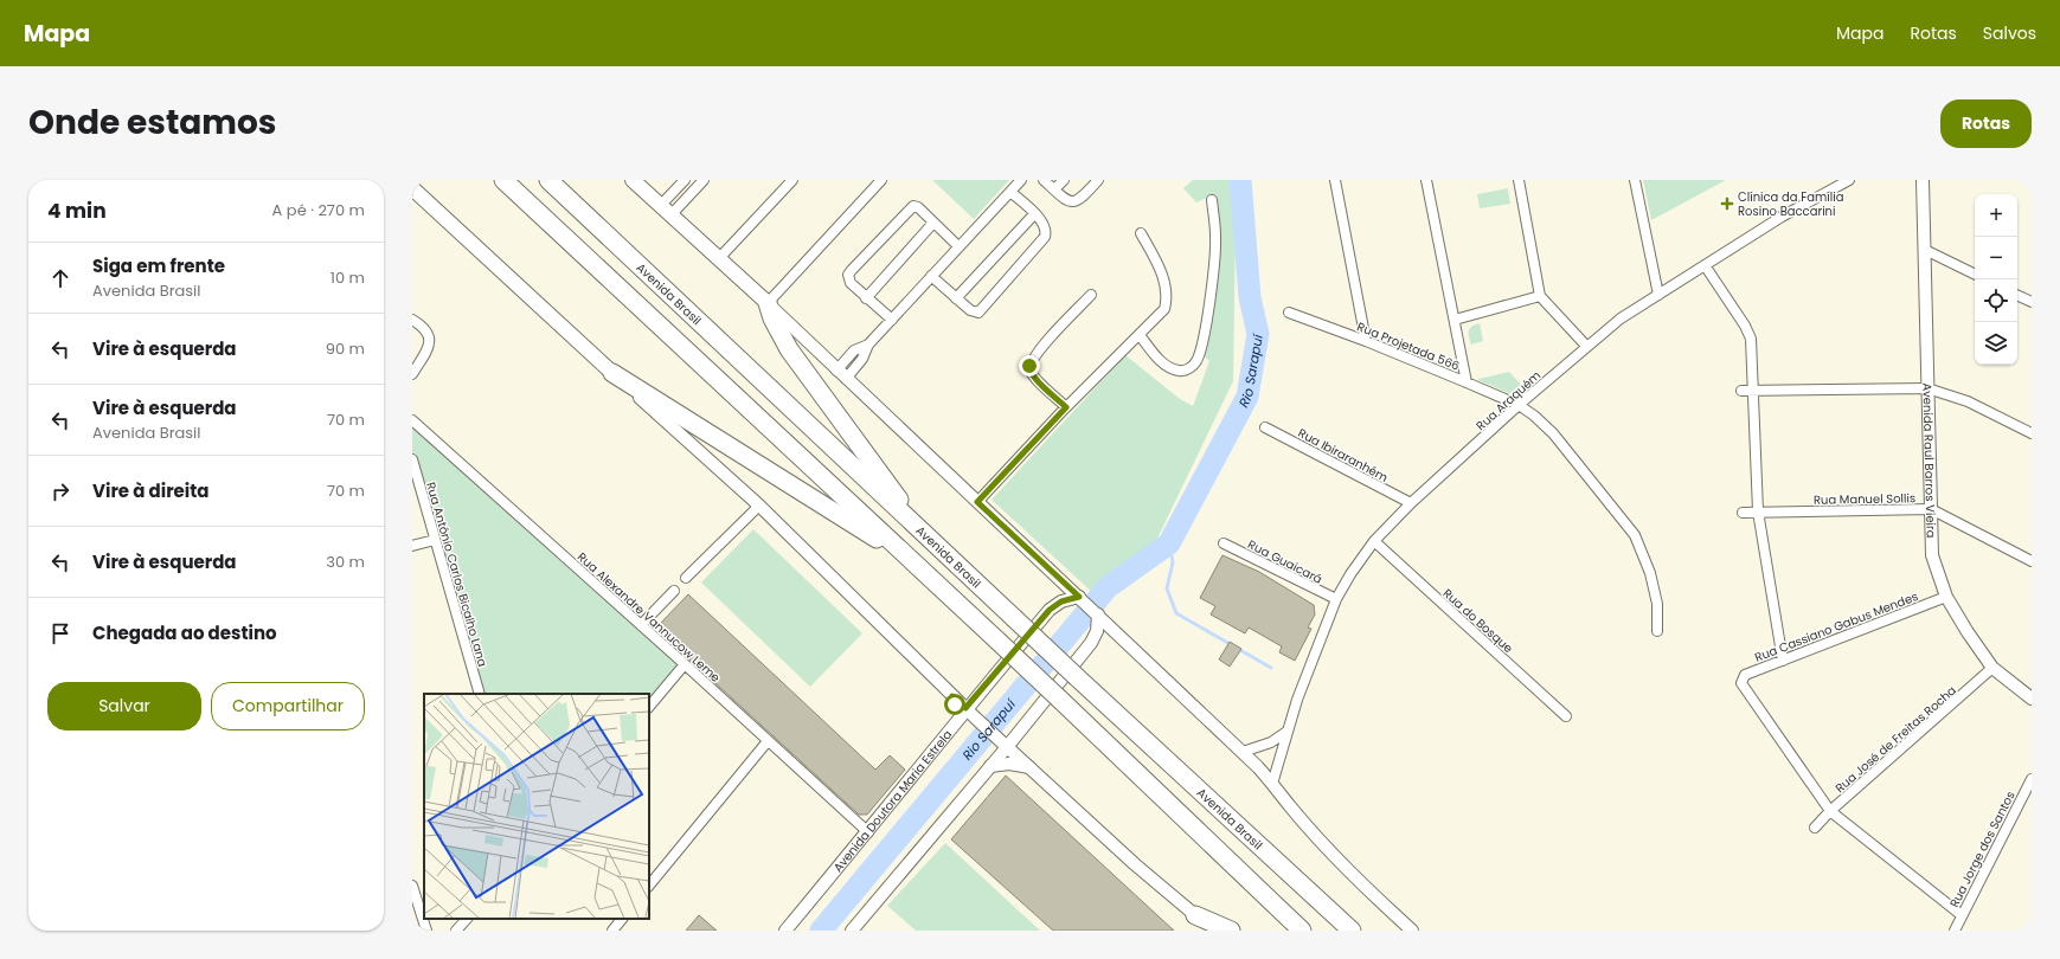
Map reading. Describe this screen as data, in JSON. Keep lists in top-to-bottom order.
{
  "streets": {
    "highway": ["Avenida Brasil"],
    "street": [
      "Rua Projetada 566",
      "Rua Araquém",
      "Rua Ibiraranhém",
      "Avenida Raul Barros Vieira",
      "Rua Manuel Sollis",
      "Rua Guaicará",
      "Rua Antônio Carlos Bicalho Lana",
      "Rua Alexandre Vannucow Leme",
      "Rua do Bosque",
      "Rua Cassiano Gabus Mendes",
      "Rua José de Freitas Rocha",
      "Avenida Doutora Maria Estrela",
      "Rua Jorge dos Santos"
    ]
  },
  "crossings": [
    ["Rua Projetada 566", "Rua Araquém"],
    ["Rua Araquém", "Rua Ibiraranhém"],
    ["Rua Araquém", "Rua Guaicará"],
    ["Rua Araquém", "Rua do Bosque"],
    ["Avenida Raul Barros Vieira", "Rua Manuel Sollis"],
    ["Avenida Raul Barros Vieira", "Rua Cassiano Gabus Mendes"],
    ["Avenida Raul Barros Vieira", "Rua José de Freitas Rocha"],
    ["Rua Alexandre Vannucow Leme", "Avenida Doutora Maria Estrela"],
    ["Rua Cassiano Gabus Mendes", "Rua José de Freitas Rocha"]
  ],
  "water": ["Rio Sarapuí"],
  "places": {
    "health": ["Clínica da Família Rosino Baccarini"]
  },
  "page": {
    "header": "Mapa",
    "nav": ["Mapa", "Rotas", "Salvos"],
    "title": "Onde estamos",
    "buttons": [
      "Rotas",
      ["Salvar", "Compartilhar"]
    ],
    "heading": ["4 min", "A pé · 270 m"],
    "map_buttons": ["+", "−"],
    "list": [
      ["Siga em frente", "Avenida Brasil", "10 m"],
      ["Vire à esquerda", "90 m"],
      ["Vire à esquerda", "Avenida Brasil", "70 m"],
      ["Vire à direita", "70 m"],
      ["Vire à esquerda", "30 m"],
      "Chegada ao destino"
    ]
  }
}
